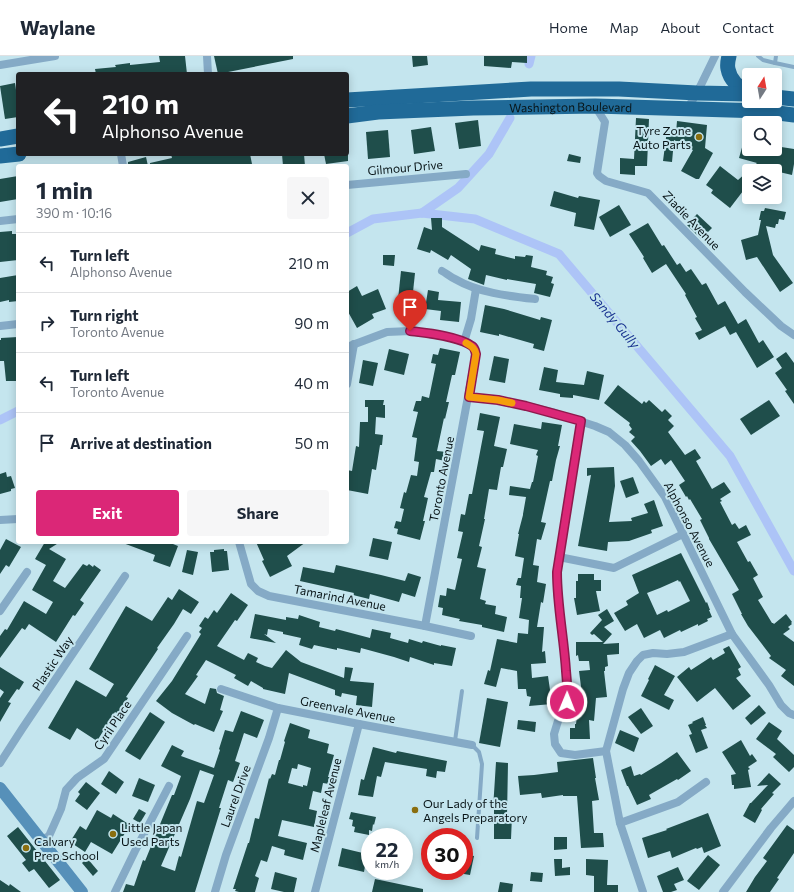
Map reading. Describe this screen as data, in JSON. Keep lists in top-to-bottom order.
{
  "streets": {
    "highway": ["Washington Boulevard"],
    "street": [
      "Gilmour Drive",
      "Ziadie Avenue",
      "Toronto Avenue",
      "Alphonso Avenue",
      "Tamarind Avenue",
      "Plastic Way",
      "Greenvale Avenue",
      "Cyril Place",
      "Laurel Drive",
      "Mapleleaf Avenue"
    ]
  },
  "crossings": [
    ["Washington Boulevard", "Ziadie Avenue"],
    ["Toronto Avenue", "Alphonso Avenue"],
    ["Toronto Avenue", "Tamarind Avenue"],
    ["Greenvale Avenue", "Laurel Drive"],
    ["Greenvale Avenue", "Mapleleaf Avenue"]
  ],
  "water": ["Sandy Gully"],
  "places": [
    "Tyre Zone Auto Parts",
    "Our Lady of the Angels Preparatory",
    "Little Japan Used Parts",
    "Calvary Prep School"
  ],
  "north": "top",
  "page": {
    "header": "Waylane",
    "nav": [
      "Home",
      "Map",
      "About",
      "Contact"
    ],
    "turn": ["210 m", "Alphonso Avenue"],
    "heading": ["1 min", "390 m · 10:16"],
    "list": [
      {
        "name": "Turn left",
        "note": "Alphonso Avenue",
        "value": "210 m"
      },
      {
        "name": "Turn right",
        "note": "Toronto Avenue",
        "value": "90 m"
      },
      {
        "name": "Turn left",
        "note": "Toronto Avenue",
        "value": "40 m"
      },
      {
        "name": "Arrive at destination",
        "value": "50 m"
      }
    ],
    "buttons": ["Exit", "Share"],
    "speed": "22 km/h",
    "limit": "30"
  }
}
